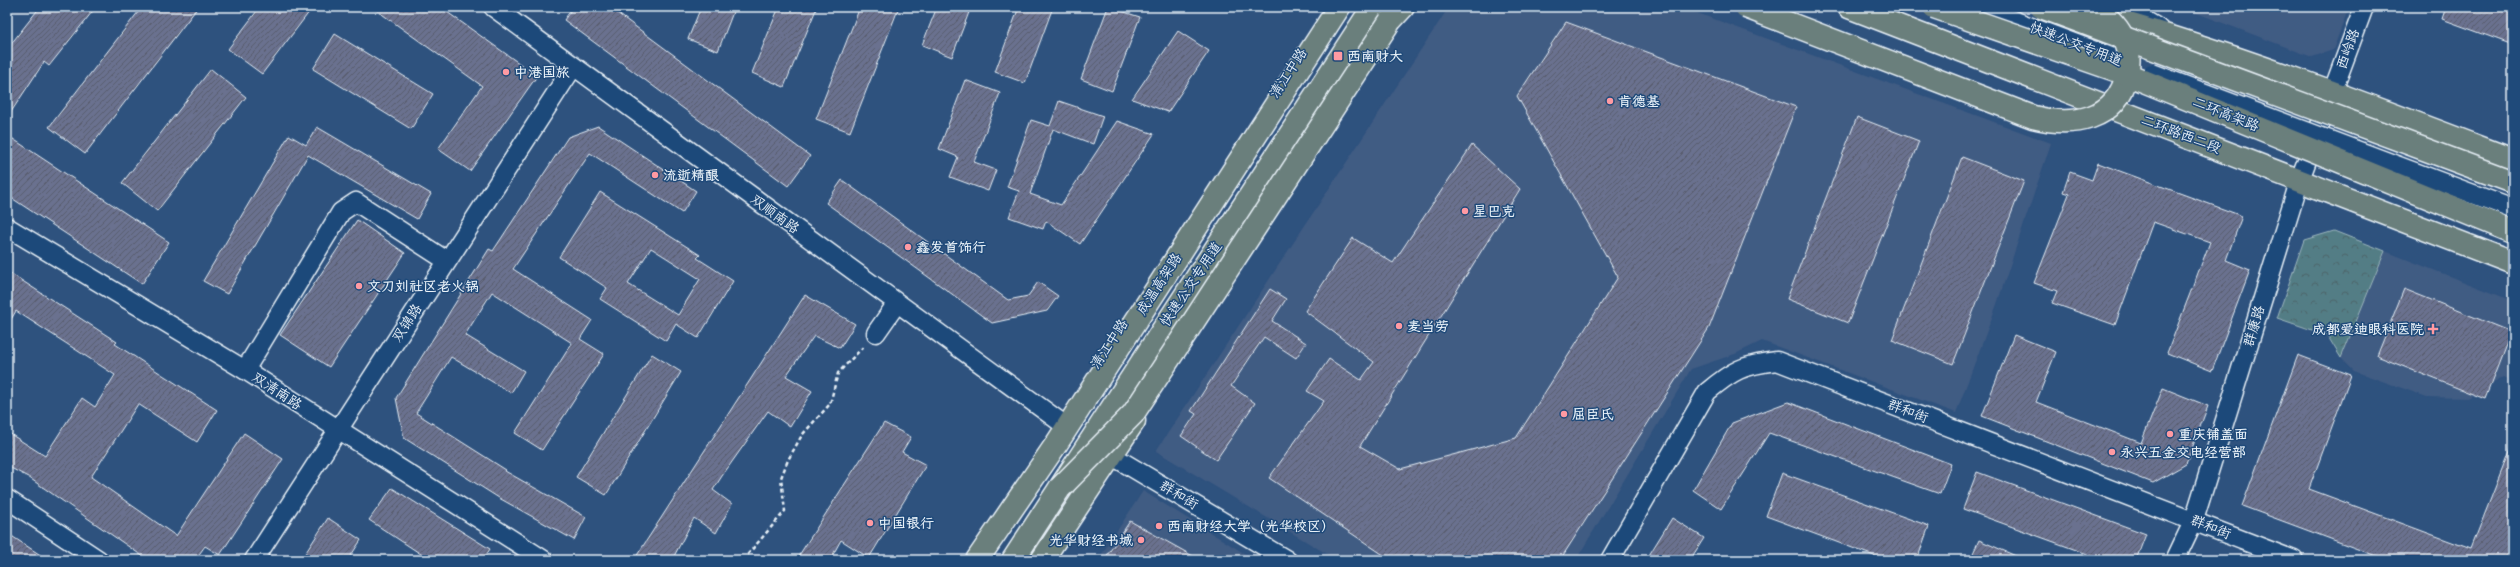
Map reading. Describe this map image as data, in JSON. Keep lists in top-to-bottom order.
{
  "streets": {
    "main road": [
      "清江中路",
      "二环高架路",
      "二环路西二段",
      "成温高架路"
    ],
    "street": [
      "快速公交专用道",
      "西岭路",
      "双顺南路",
      "双锦路",
      "群康路",
      "双清南路",
      "群和街"
    ]
  },
  "crossings": [
    ["西岭路", "群康路"],
    ["清江中路", "双顺南路"],
    ["二环路西二段", "群康路"],
    ["双顺南路", "双锦路"],
    ["双锦路", "双清南路"],
    ["群康路", "群和街"]
  ],
  "places": {
    "transit": ["西南财大"],
    "other": [
      "中港国旅",
      "肯德基",
      "流逝精酿",
      "星巴克",
      "鑫发首饰行",
      "文刀刘社区老火锅",
      "麦当劳",
      "屈臣氏",
      "重庆铺盖面",
      "永兴五金交电经营部",
      "中国银行",
      "西南财经大学（光华校区）",
      "光华财经书城"
    ],
    "health": ["成都爱迪眼科医院"]
  }
}
